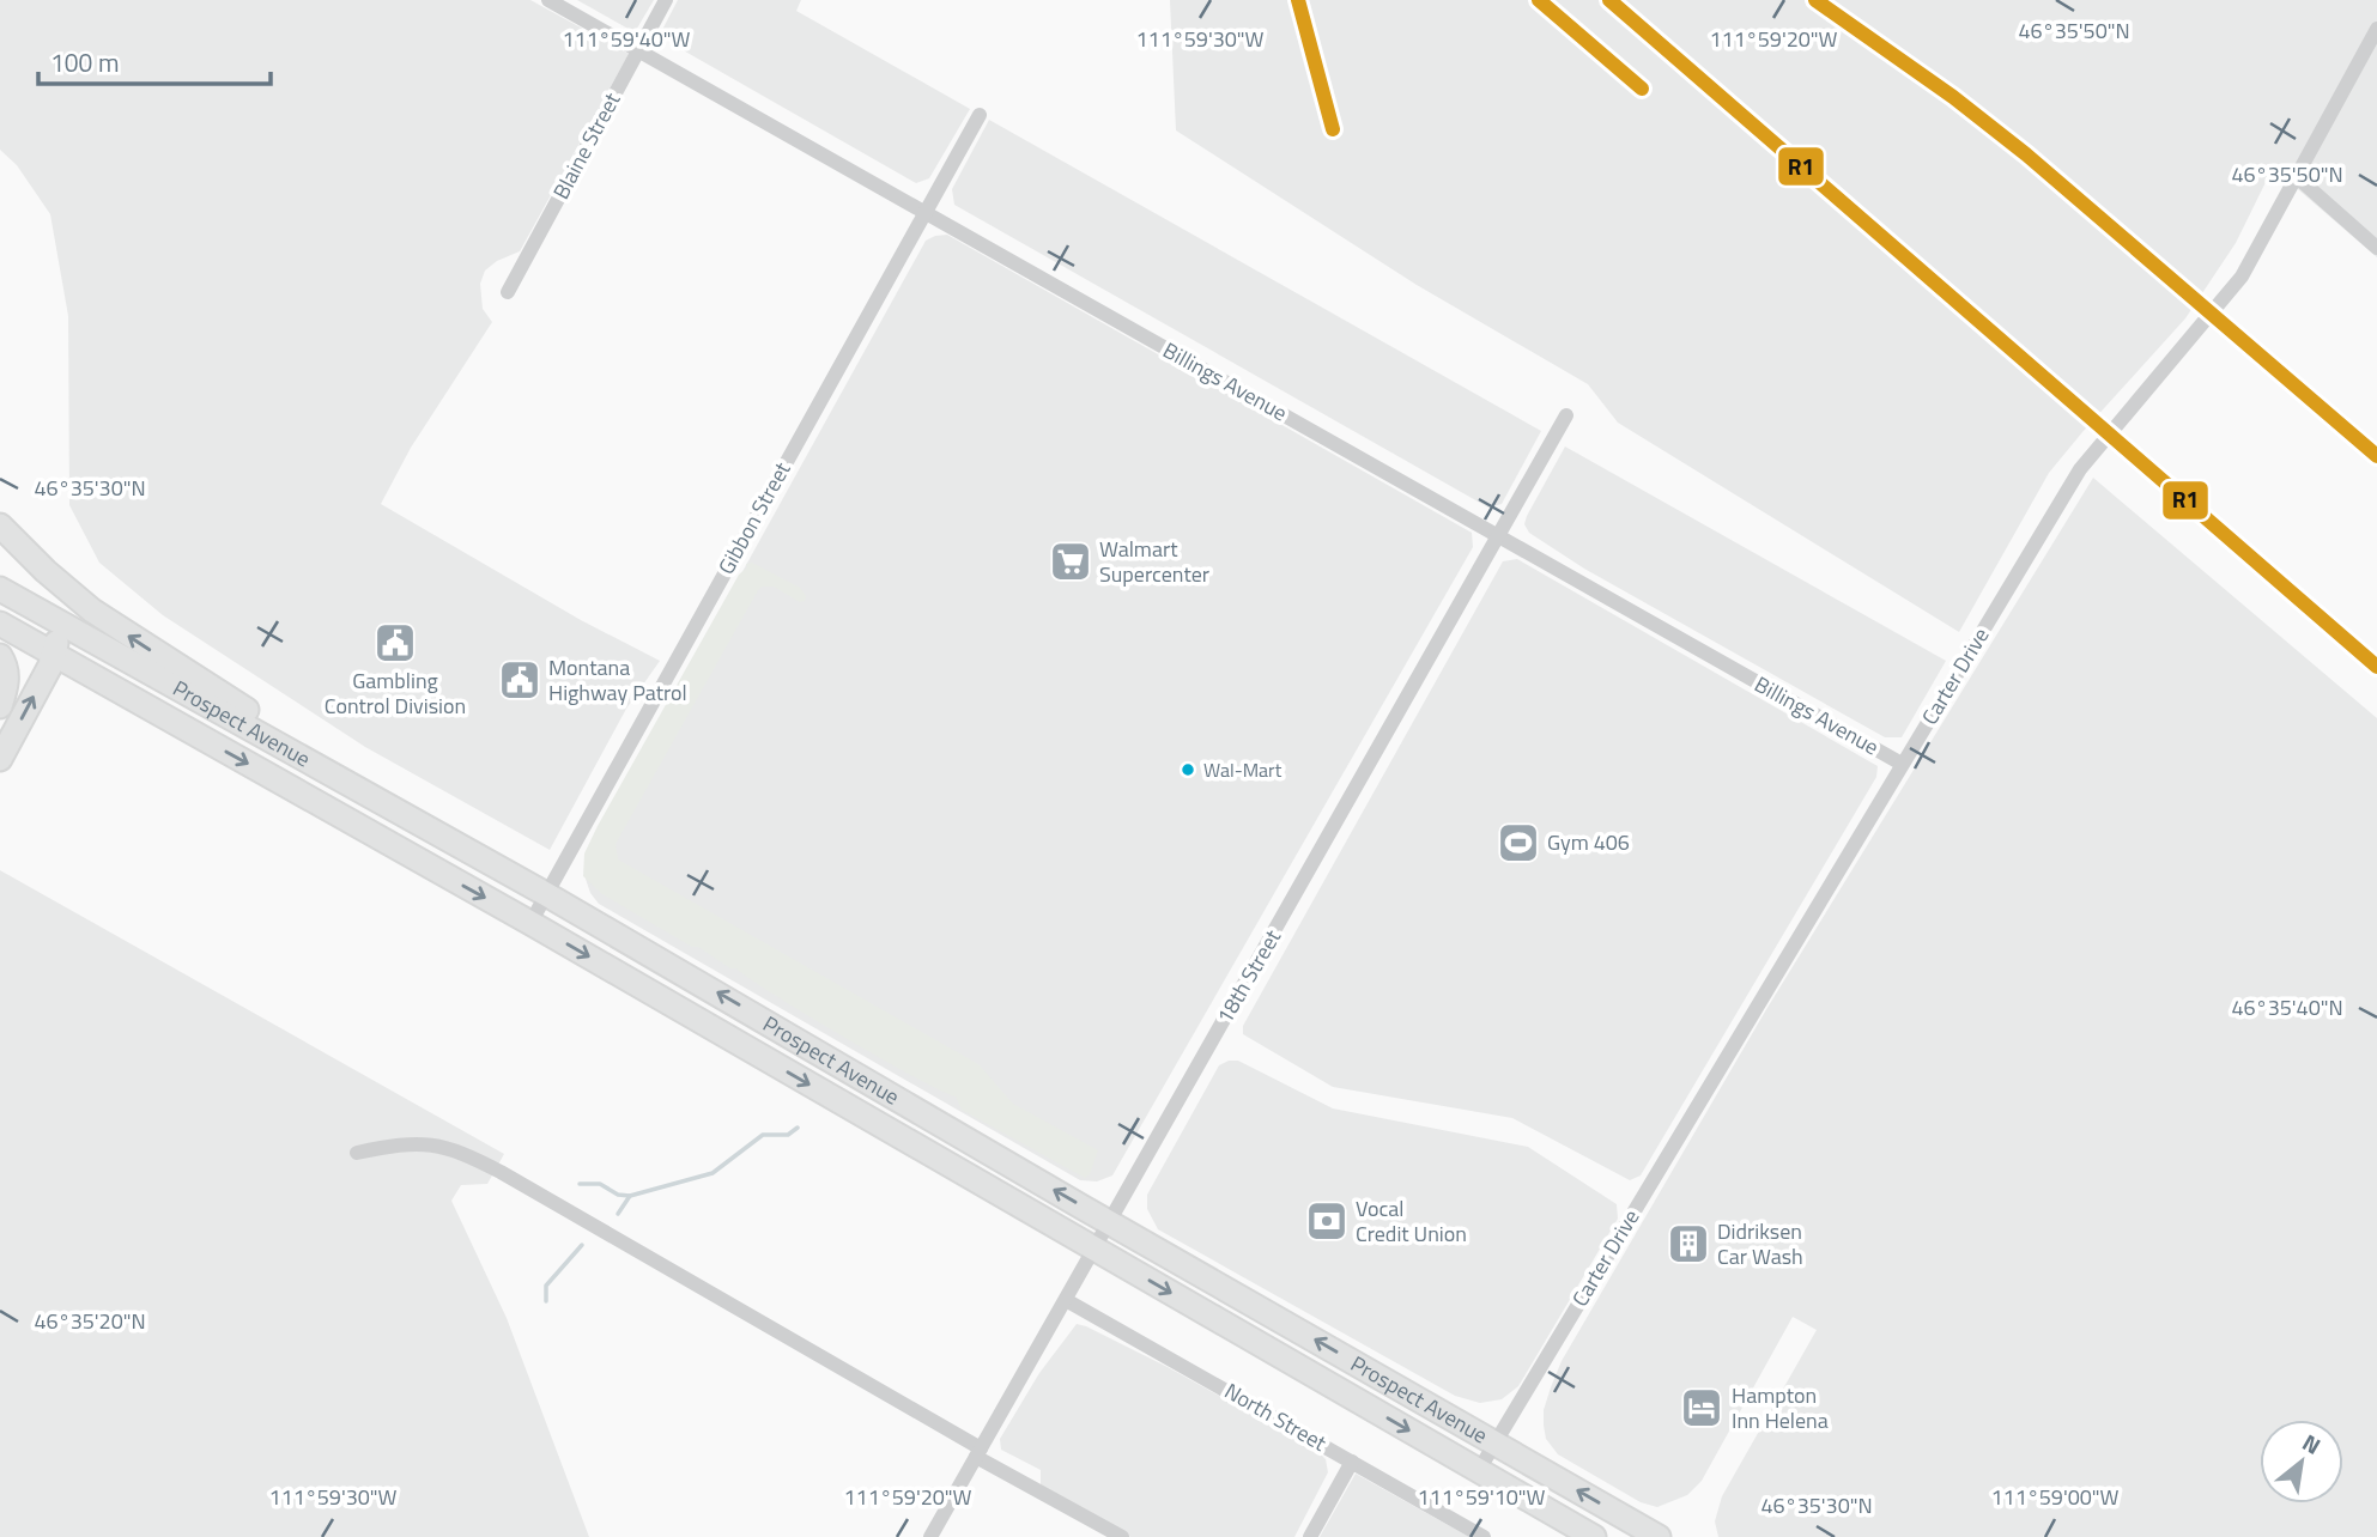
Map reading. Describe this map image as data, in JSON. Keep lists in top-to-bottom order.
{
  "streets": {
    "highway": ["Prospect Avenue"],
    "street": [
      "Blaine Street",
      "Billings Avenue",
      "Gibbon Street",
      "Carter Drive",
      "18th Street",
      "North Street"
    ]
  },
  "crossings": [
    ["Blaine Street", "Billings Avenue"],
    ["Billings Avenue", "Gibbon Street"],
    ["Billings Avenue", "Carter Drive"],
    ["Billings Avenue", "18th Street"],
    ["Gibbon Street", "Prospect Avenue"],
    ["Carter Drive", "Prospect Avenue"],
    ["Prospect Avenue", "18th Street"],
    ["18th Street", "North Street"]
  ],
  "places": {
    "supermarket": ["Walmart Supercenter"],
    "public building": ["Gambling Control Division", "Montana Highway Patrol"],
    "other": ["Wal-Mart"],
    "sports": ["Gym 406"],
    "bank": ["Vocal Credit Union"],
    "building": ["Didriksen Car Wash"],
    "hotel": ["Hampton Inn Helena"]
  },
  "lines": ["transit line R1"],
  "scale_bar": "100 m",
  "north": "top right",
  "coordinates": [
    "46°35'50\"N",
    "111°59'40\"W",
    "111°59'30\"W",
    "111°59'20\"W",
    "46°35'30\"N",
    "46°35'40\"N",
    "46°35'20\"N",
    "111°59'10\"W",
    "111°59'00\"W"
  ]
}
